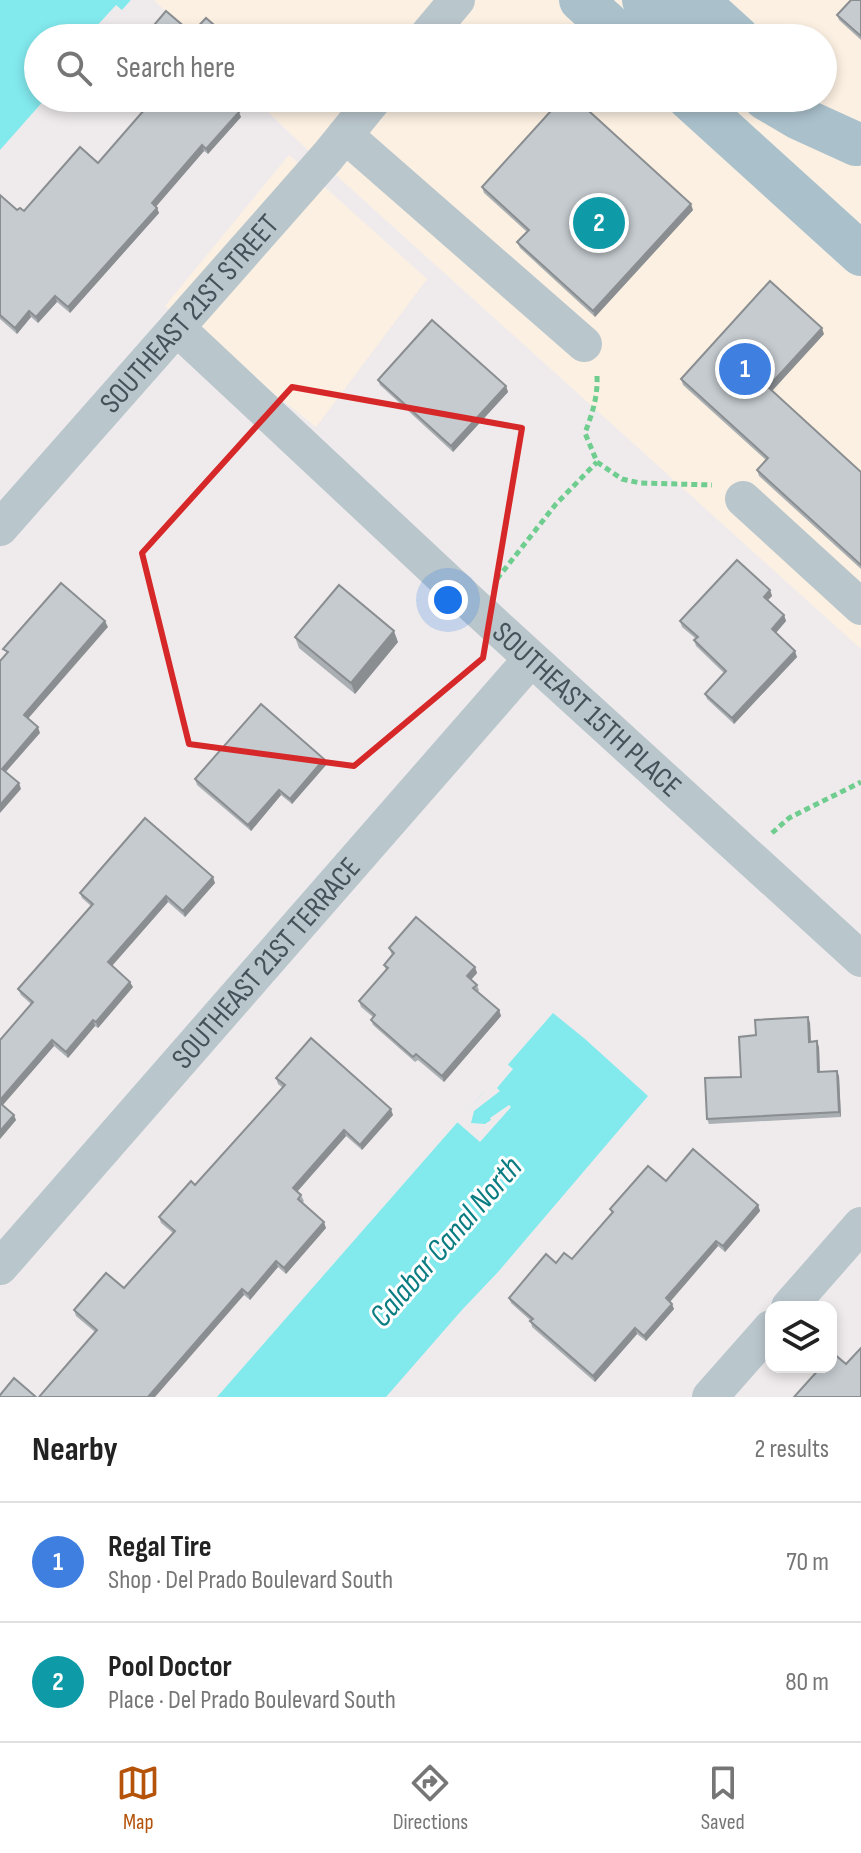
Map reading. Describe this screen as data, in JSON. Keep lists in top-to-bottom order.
{
  "streets": {
    "street": ["SOUTHEAST 21ST STREET", "SOUTHEAST 15TH PLACE", "SOUTHEAST 21ST TERRACE"]
  },
  "crossings": [
    ["SOUTHEAST 21ST STREET", "SOUTHEAST 15TH PLACE"],
    ["SOUTHEAST 15TH PLACE", "SOUTHEAST 21ST TERRACE"]
  ],
  "water": ["Calabar Canal North"],
  "page": {
    "search": "Search here",
    "pins": ["2", "1"],
    "heading": ["Nearby", "2 results"],
    "list": [
      {
        "mark": "1",
        "name": "Regal Tire",
        "note": "Shop · Del Prado Boulevard South",
        "value": "70 m"
      },
      {
        "mark": "2",
        "name": "Pool Doctor",
        "note": "Place · Del Prado Boulevard South",
        "value": "80 m"
      }
    ],
    "nav": ["Map", "Directions", "Saved"]
  }
}
